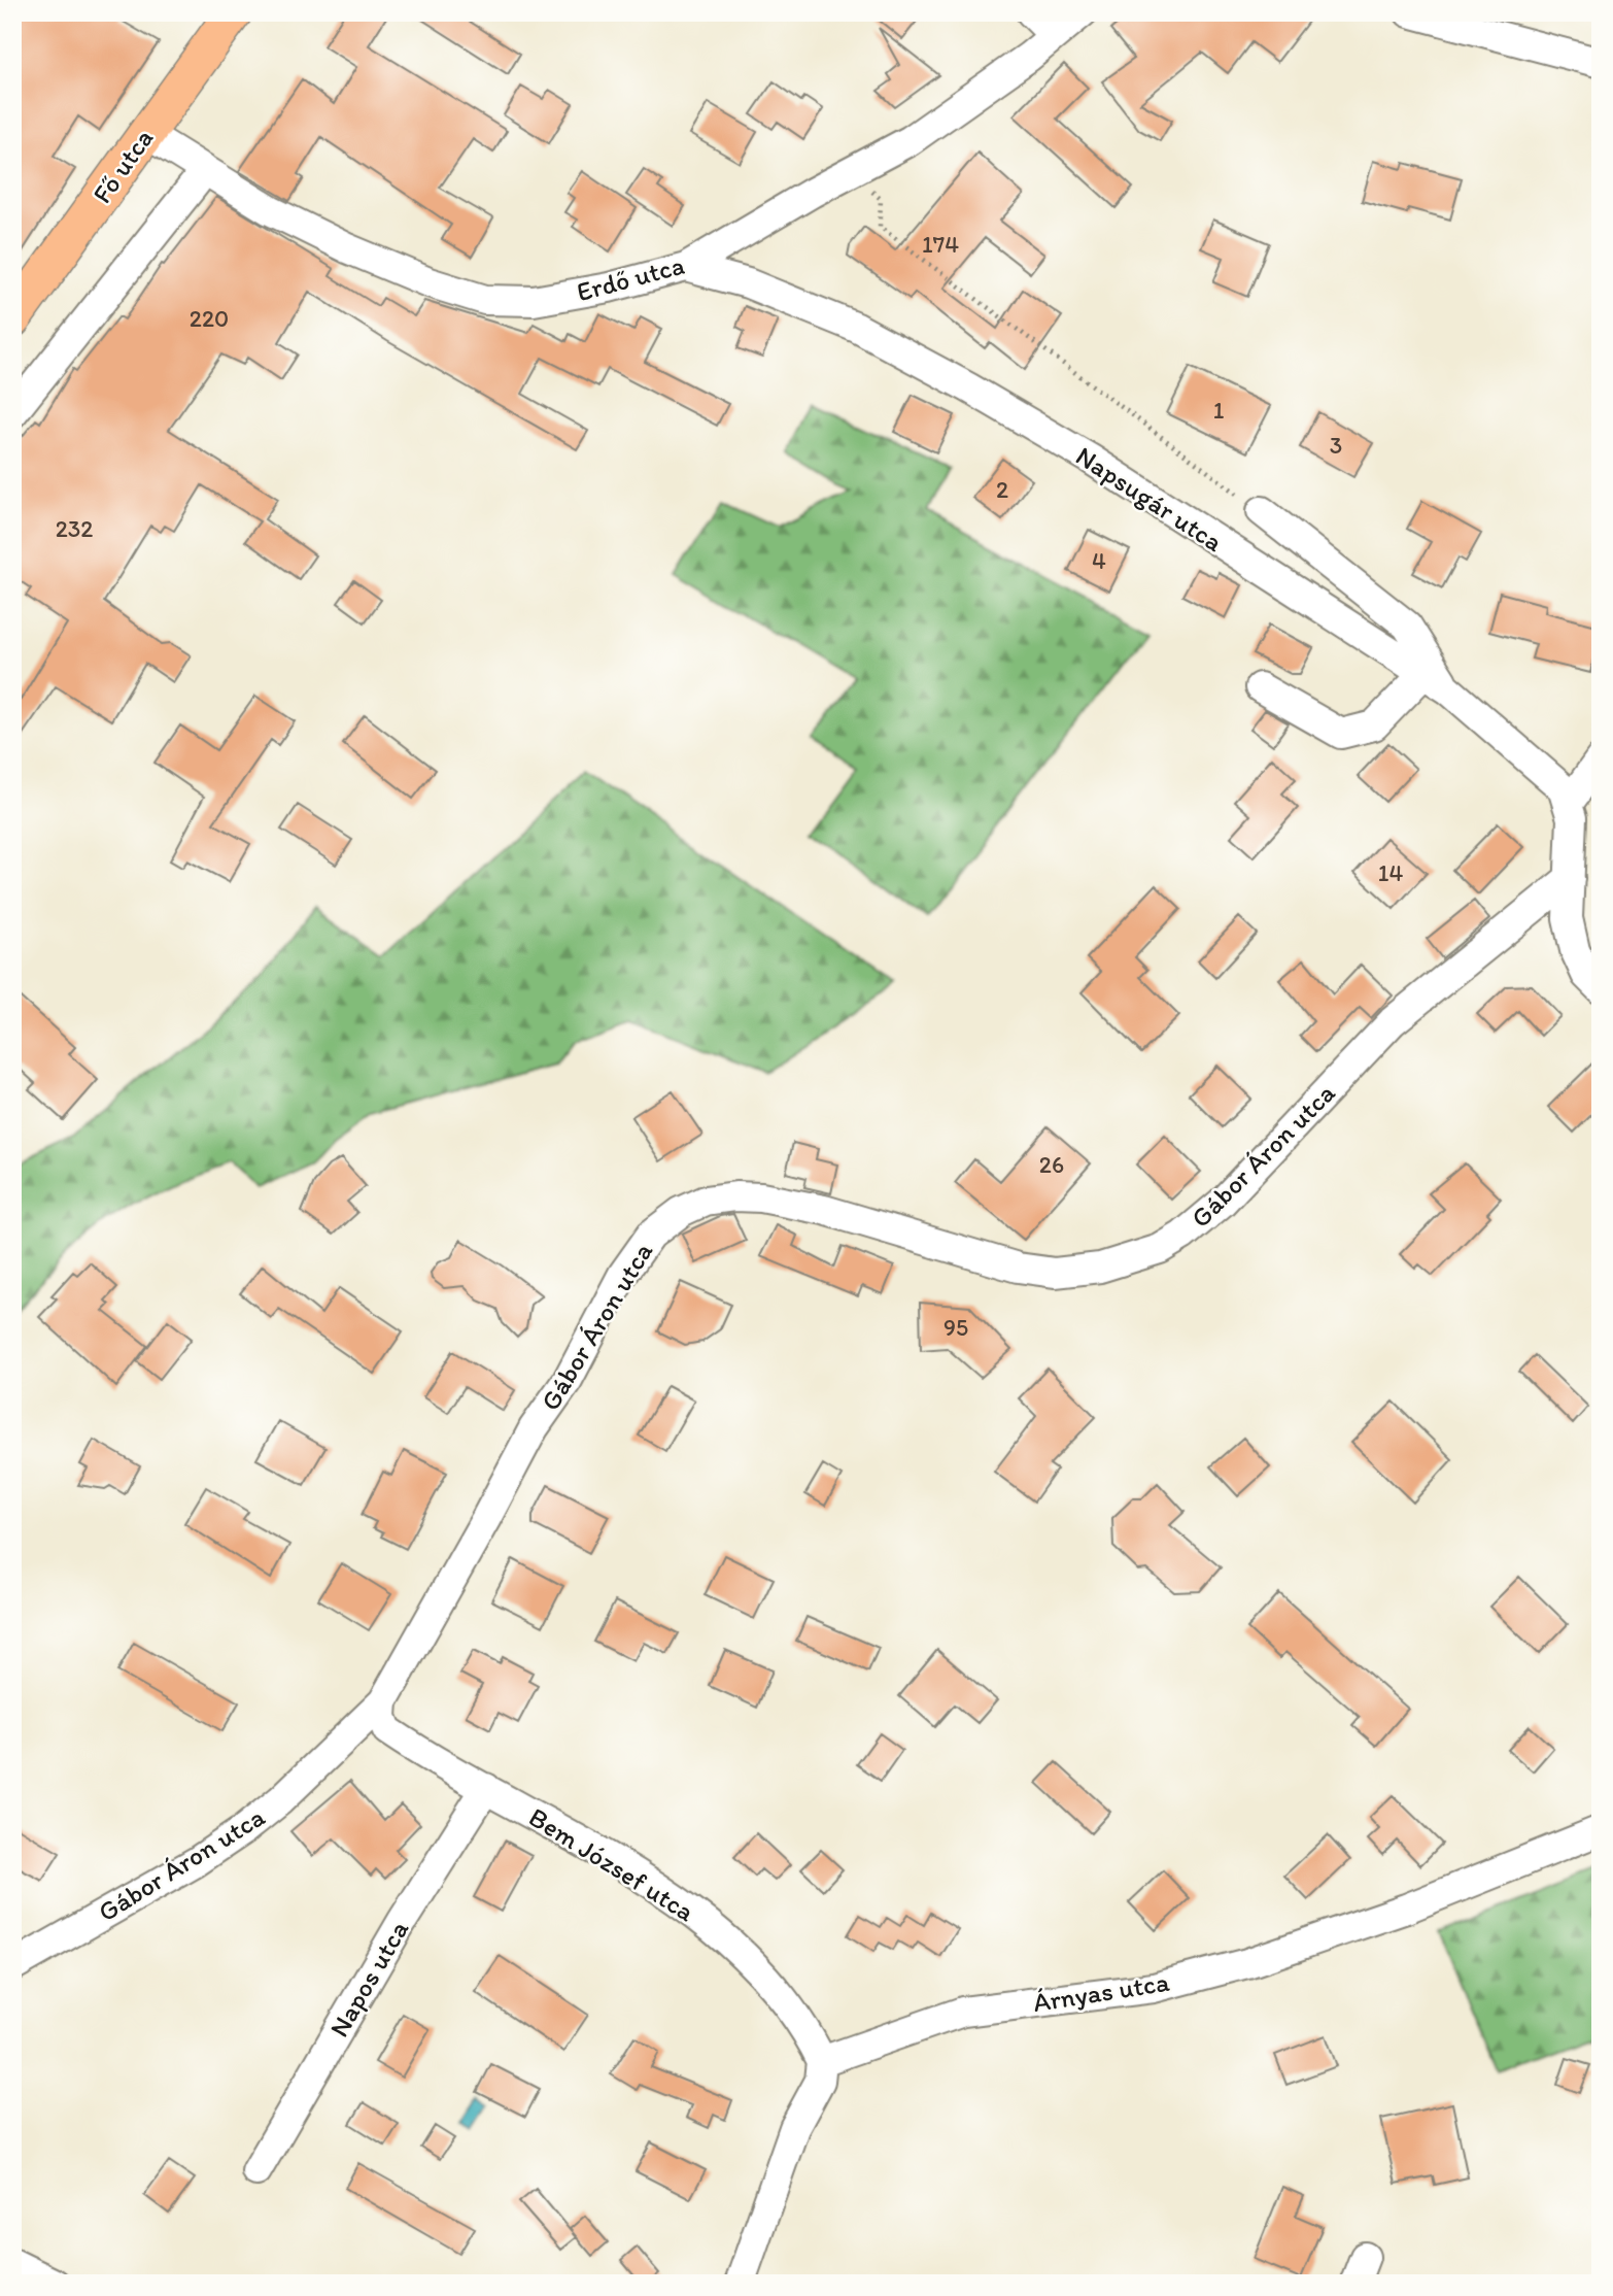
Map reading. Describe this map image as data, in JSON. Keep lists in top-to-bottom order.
{
  "streets": {
    "main road": ["Fő utca"],
    "street": [
      "Erdő utca",
      "Napsugár utca",
      "Gábor Áron utca",
      "Bem József utca",
      "Napos utca",
      "Árnyas utca"
    ]
  },
  "crossings": [
    ["Fő utca", "Erdő utca"],
    ["Erdő utca", "Napsugár utca"],
    ["Gábor Áron utca", "Bem József utca"],
    ["Bem József utca", "Napos utca"],
    ["Bem József utca", "Árnyas utca"]
  ],
  "house_numbers": [
    "174",
    "220",
    "1",
    "3",
    "2",
    "232",
    "4",
    "14",
    "26",
    "95"
  ]
}
